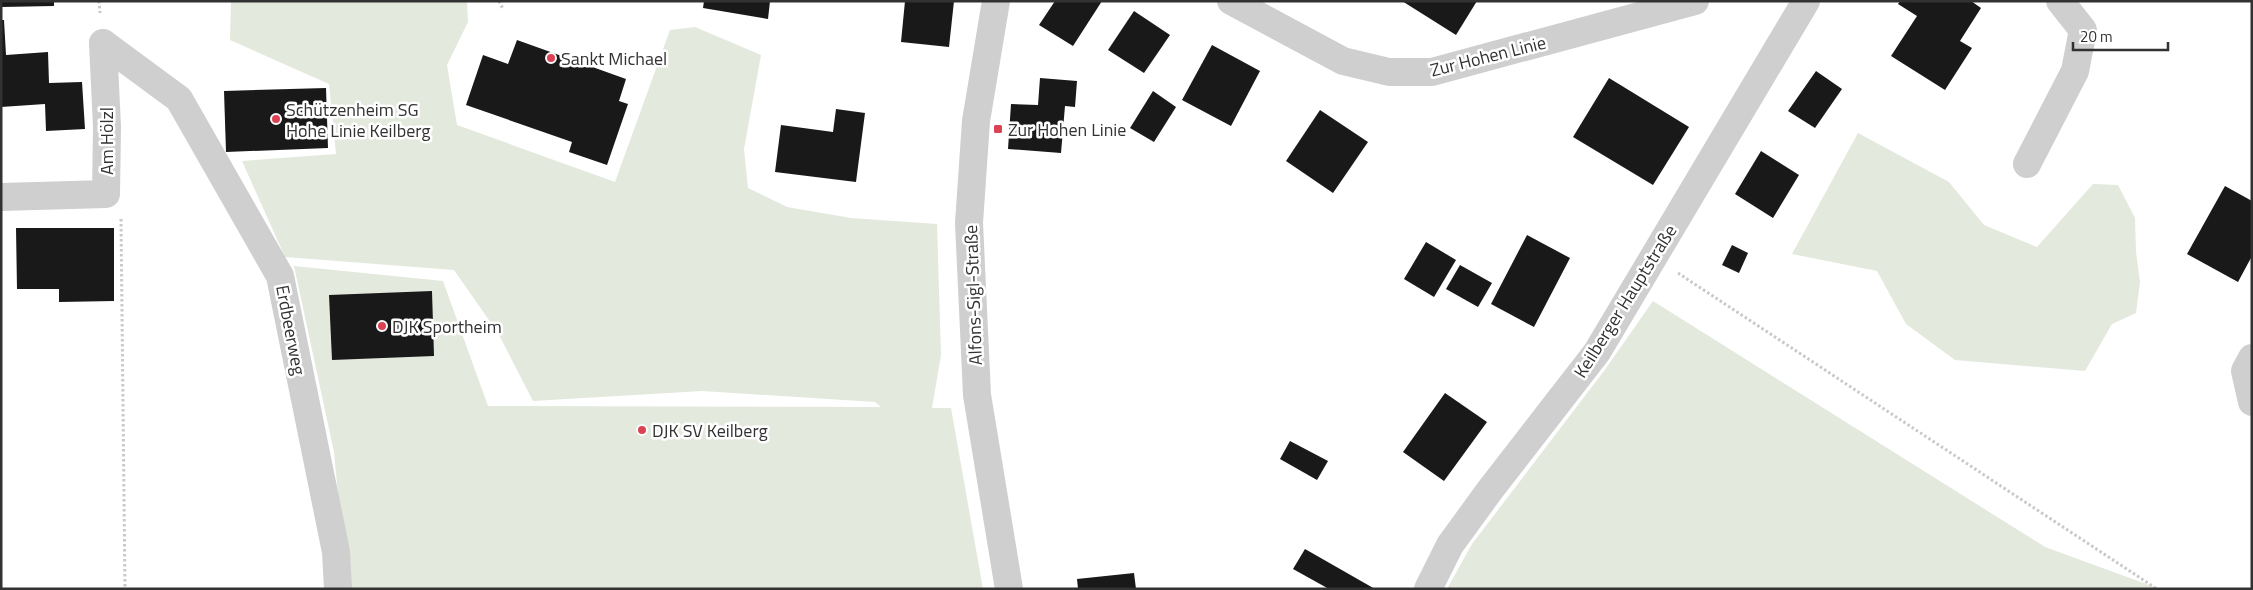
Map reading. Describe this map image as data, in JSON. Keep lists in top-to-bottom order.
{
  "streets": {
    "street": [
      "Zur Hohen Linie",
      "Am Hölzl",
      "Alfons-Sigl-Straße",
      "Keilberger Hauptstraße",
      "Erdbeerweg"
    ]
  },
  "crossings": [
    ["Am Hölzl", "Erdbeerweg"]
  ],
  "places": {
    "other": [
      "Sankt Michael",
      "Schützenheim SG Hohe Linie Keilberg",
      "DJK Sportheim",
      "DJK SV Keilberg"
    ],
    "transit": ["Zur Hohen Linie"]
  },
  "scale_bar": "20 m"
}
